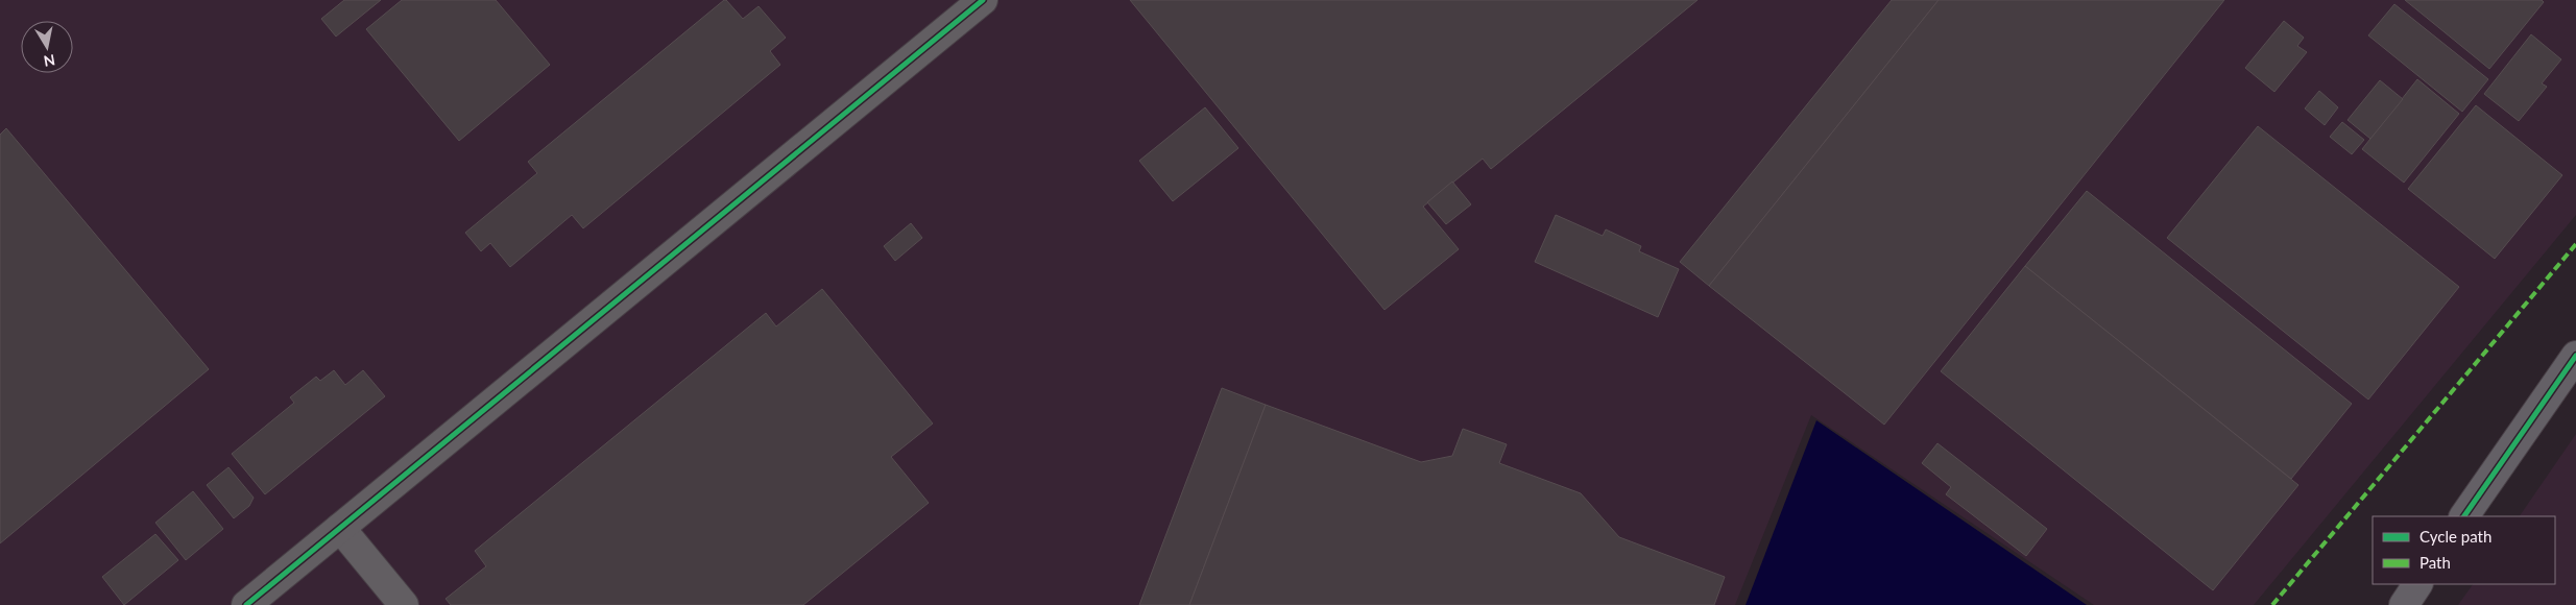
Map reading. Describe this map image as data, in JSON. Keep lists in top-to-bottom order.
{
  "legend": ["Cycle path", "Path"],
  "north": "bottom"
}
